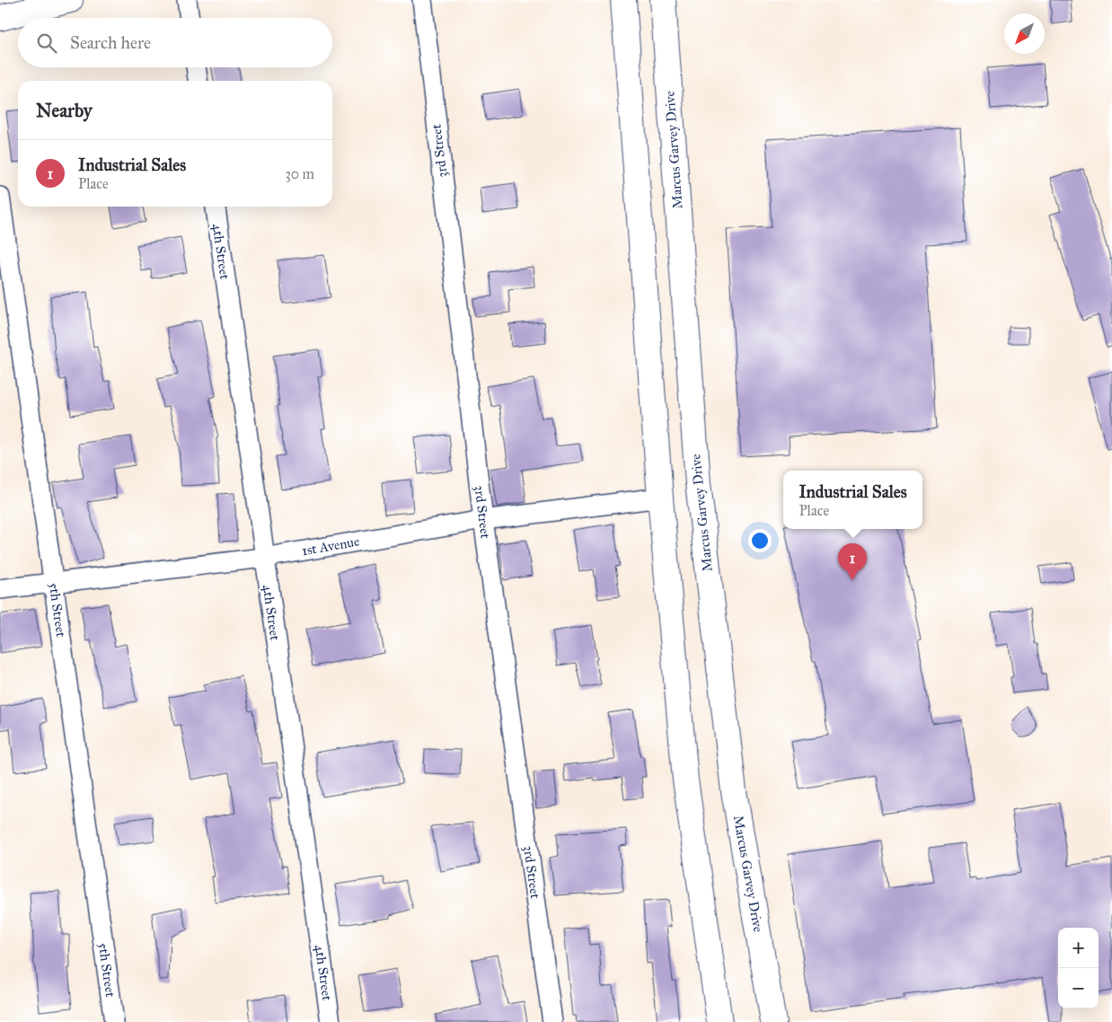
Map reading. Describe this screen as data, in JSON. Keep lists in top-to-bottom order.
{
  "streets": {
    "main road": ["Marcus Garvey Drive"],
    "street": [
      "3rd Street",
      "4th Street",
      "1st Avenue",
      "5th Street"
    ]
  },
  "crossings": [
    ["3rd Street", "1st Avenue"],
    ["4th Street", "1st Avenue"],
    ["1st Avenue", "5th Street"]
  ],
  "north": "bottom left",
  "page": {
    "search": "Search here",
    "heading": "Nearby",
    "list": [
      {
        "mark": "1",
        "name": "Industrial Sales",
        "note": "Place",
        "value": "30 m"
      }
    ],
    "popup": ["Industrial Sales", "Place"],
    "pins": "1",
    "map_buttons": ["+", "−"]
  }
}
